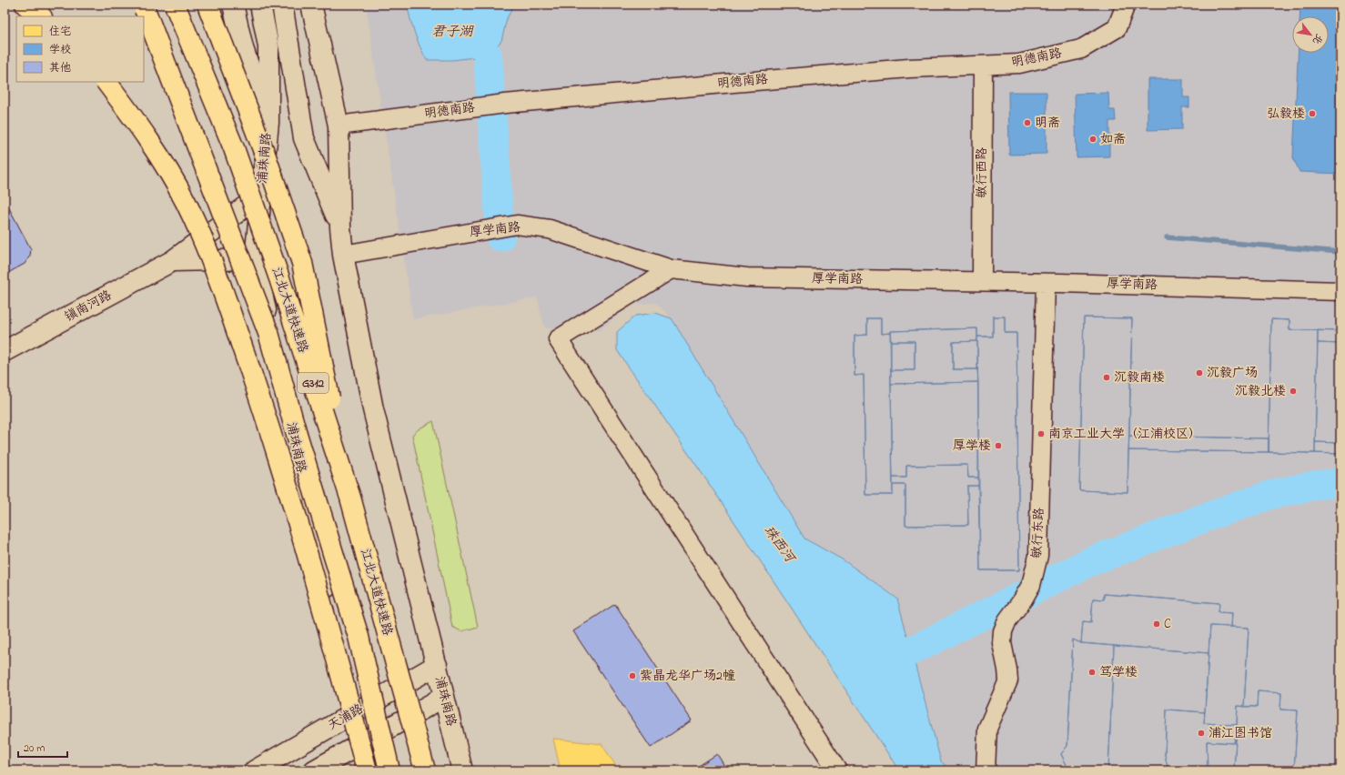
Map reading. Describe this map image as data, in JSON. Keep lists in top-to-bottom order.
{
  "streets": {
    "highway": ["江北大道快速路", "G312"],
    "street": [
      "明德南路",
      "浦珠南路",
      "敏行西路",
      "厚学南路",
      "镇南河路",
      "敏行东路",
      "天浦路"
    ]
  },
  "crossings": [
    ["明德南路", "浦珠南路"],
    ["明德南路", "敏行西路"],
    ["浦珠南路", "厚学南路"],
    ["浦珠南路", "镇南河路"],
    ["浦珠南路", "天浦路"],
    ["敏行西路", "厚学南路"],
    ["厚学南路", "敏行东路"]
  ],
  "water": ["君子湖", "珠西河"],
  "places": [
    "弘毅楼",
    "明斋",
    "如斋",
    "沉毅广场",
    "沉毅南楼",
    "沉毅北楼",
    "南京工业大学（江浦校区）",
    "厚学楼",
    "C",
    "笃学楼",
    "紫晶龙华广场2幢",
    "浦江图书馆"
  ],
  "legend": ["住宅", "学校", "其他"],
  "scale_bar": "20 m",
  "north": "bottom right"
}
